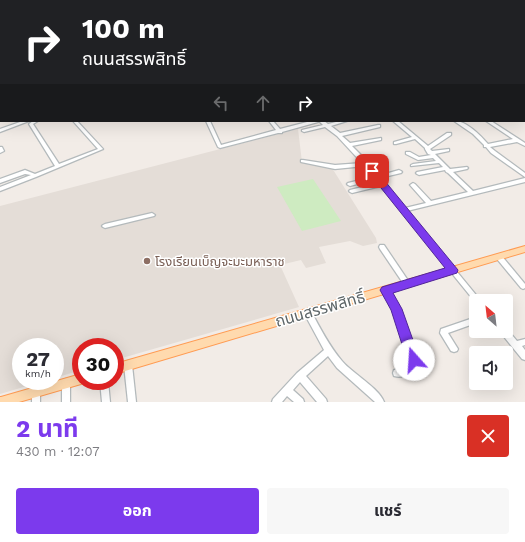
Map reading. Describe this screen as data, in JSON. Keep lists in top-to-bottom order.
{
  "streets": {
    "main road": ["ถนนสรรพสิทธิ์"]
  },
  "places": ["โรงเรียนเบ็ญจะมะมหาราช"],
  "north": "top left",
  "page": {
    "turn": ["100 m", "ถนนสรรพสิทธิ์"],
    "speed": "27 km/h",
    "limit": "30",
    "heading": ["2 นาที", "430 m · 12:07"],
    "buttons": ["ออก", "แชร์"]
  }
}
